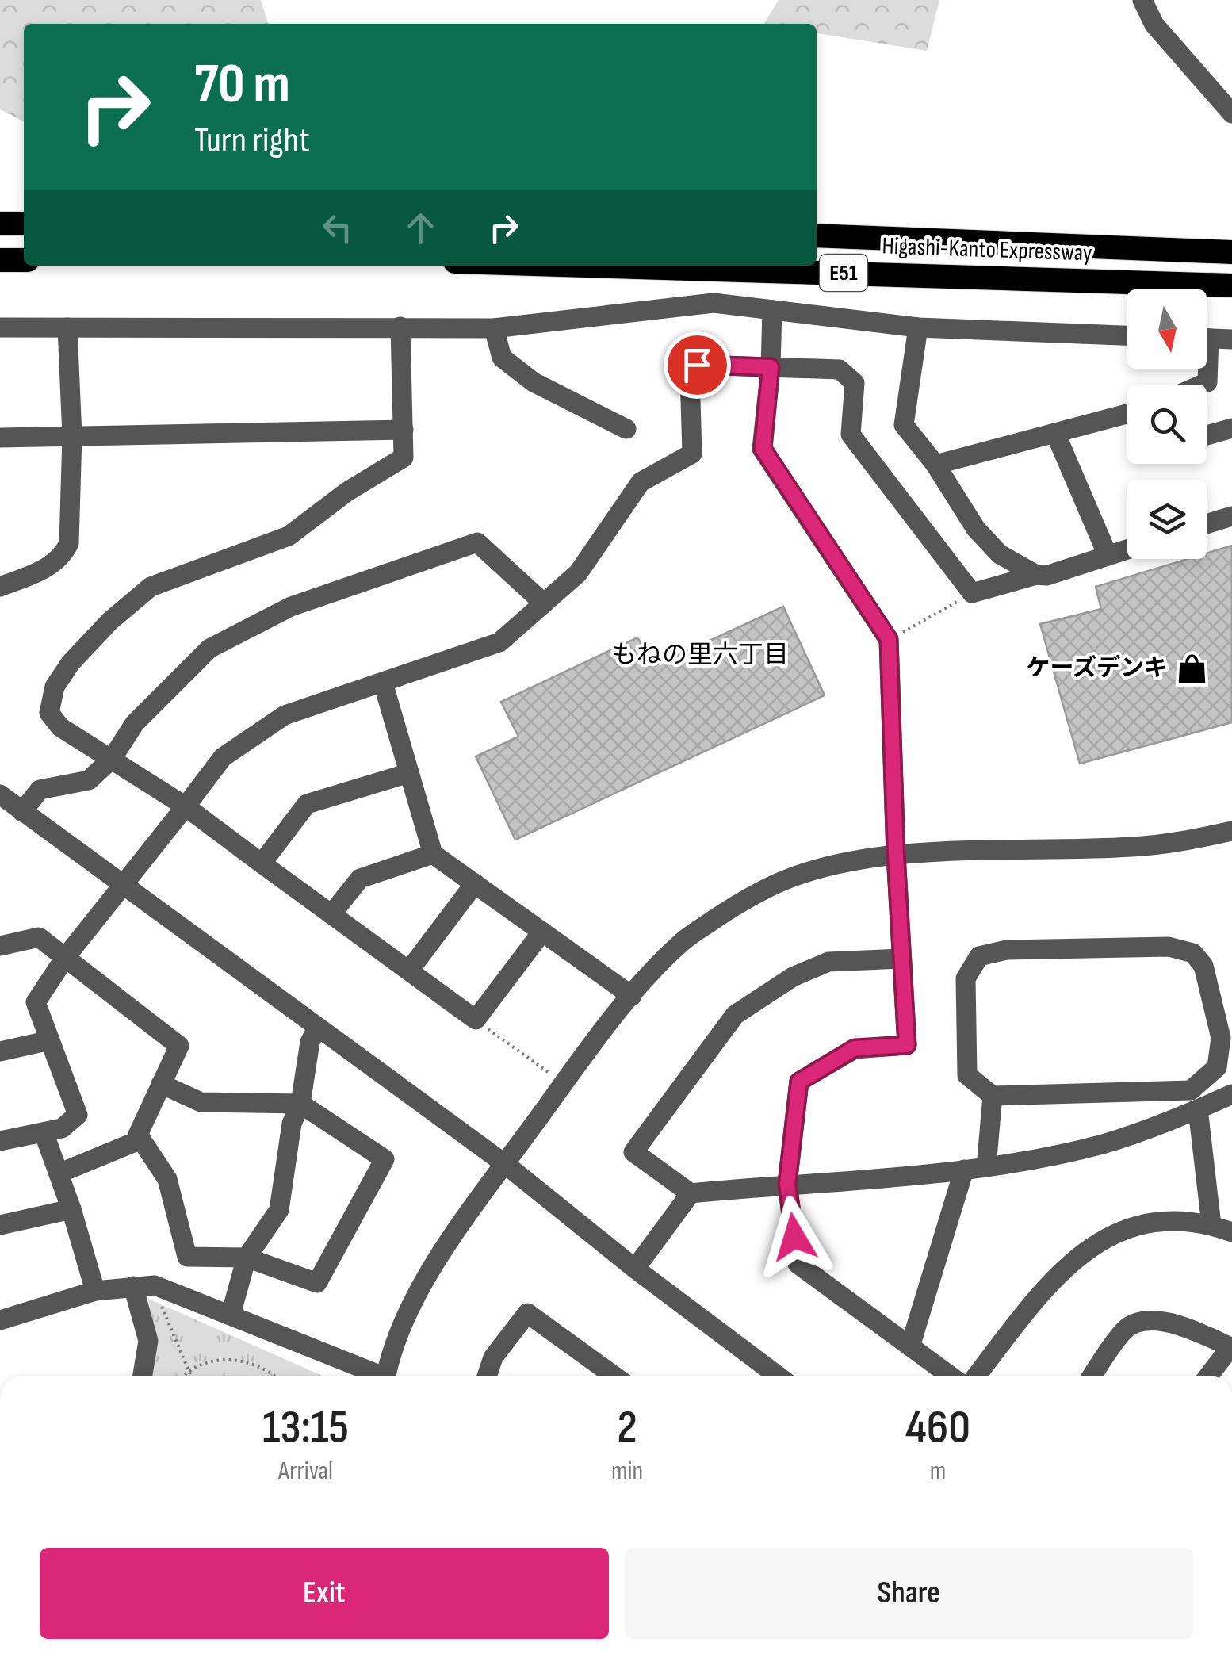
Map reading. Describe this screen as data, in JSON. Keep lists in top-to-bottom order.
{
  "streets": {
    "highway": ["Higashi-Kanto Expressway", "E51"]
  },
  "districts": ["もねの里六丁目"],
  "places": {
    "shop": ["ケーズデンキ"]
  },
  "north": "bottom",
  "page": {
    "turn": ["70 m", "Turn right"],
    "eta": [
      "13:15",
      "Arrival",
      "2",
      "min",
      "460",
      "m"
    ],
    "buttons": ["Exit", "Share"]
  }
}
